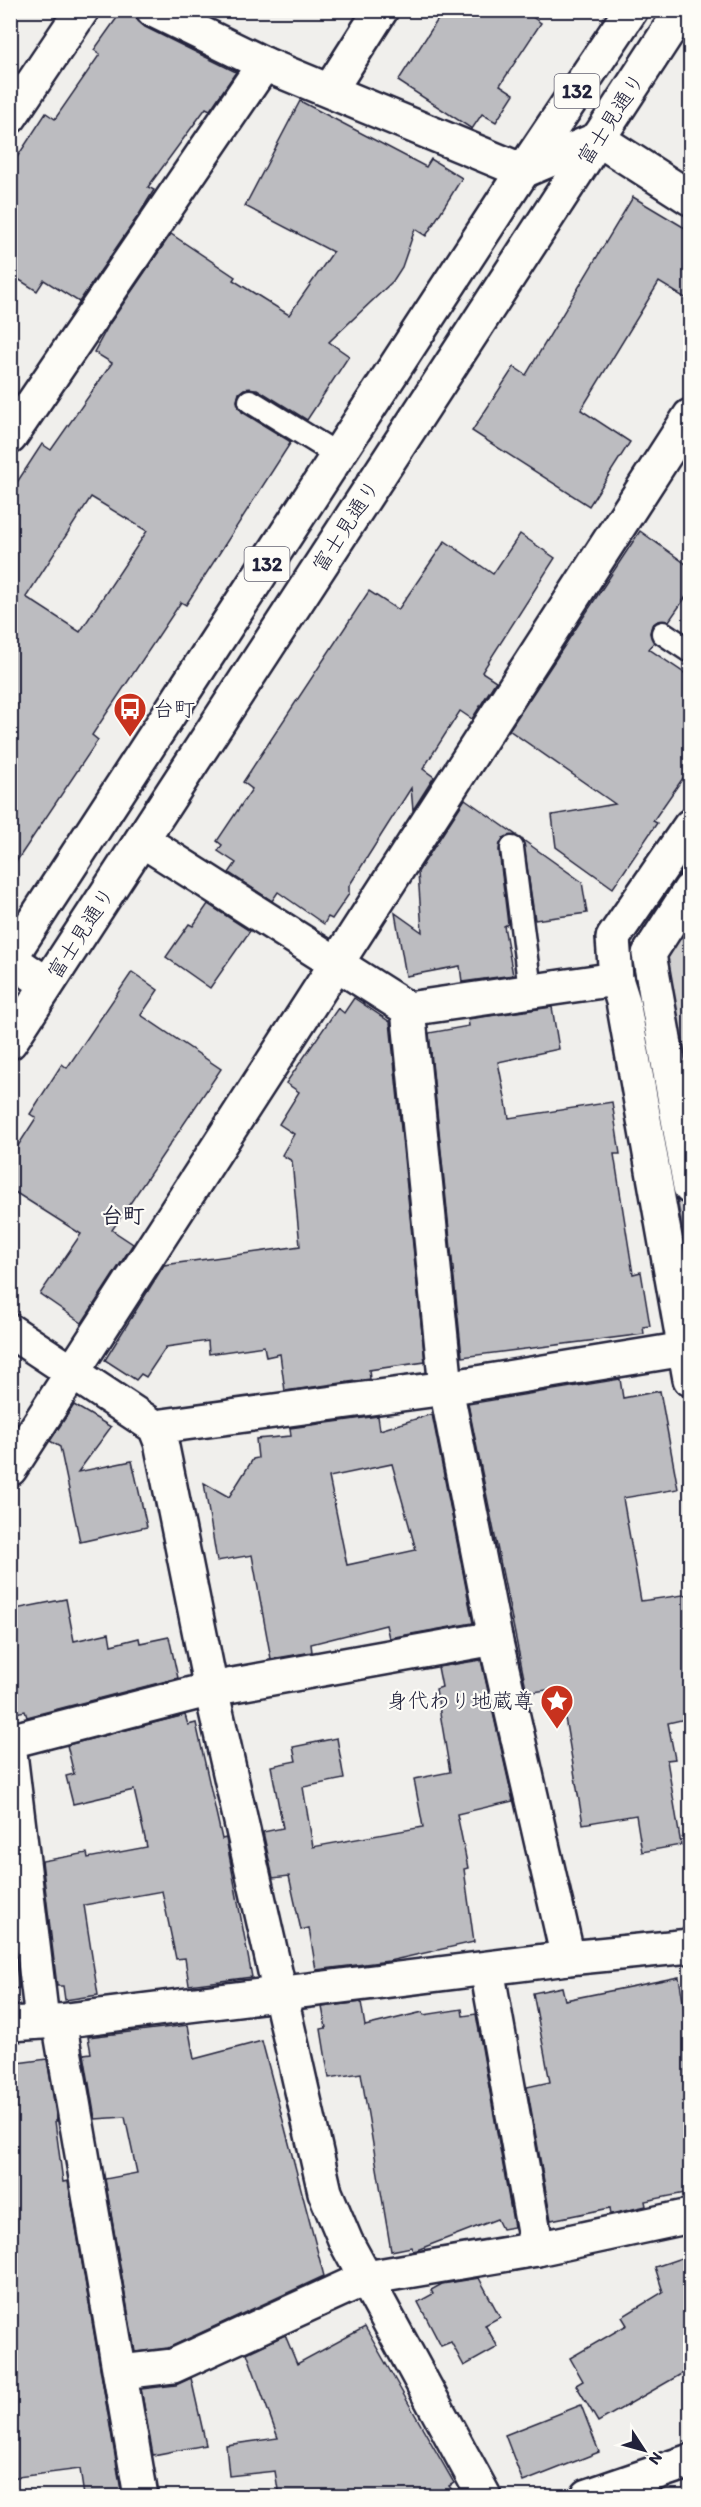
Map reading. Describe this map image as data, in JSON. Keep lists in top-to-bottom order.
{
  "streets": {
    "main road": ["132", "富士見通り"]
  },
  "districts": ["台町"],
  "places": {
    "bus stop": ["台町"],
    "place": ["身代わり地蔵尊"]
  },
  "north": "bottom right"
}
